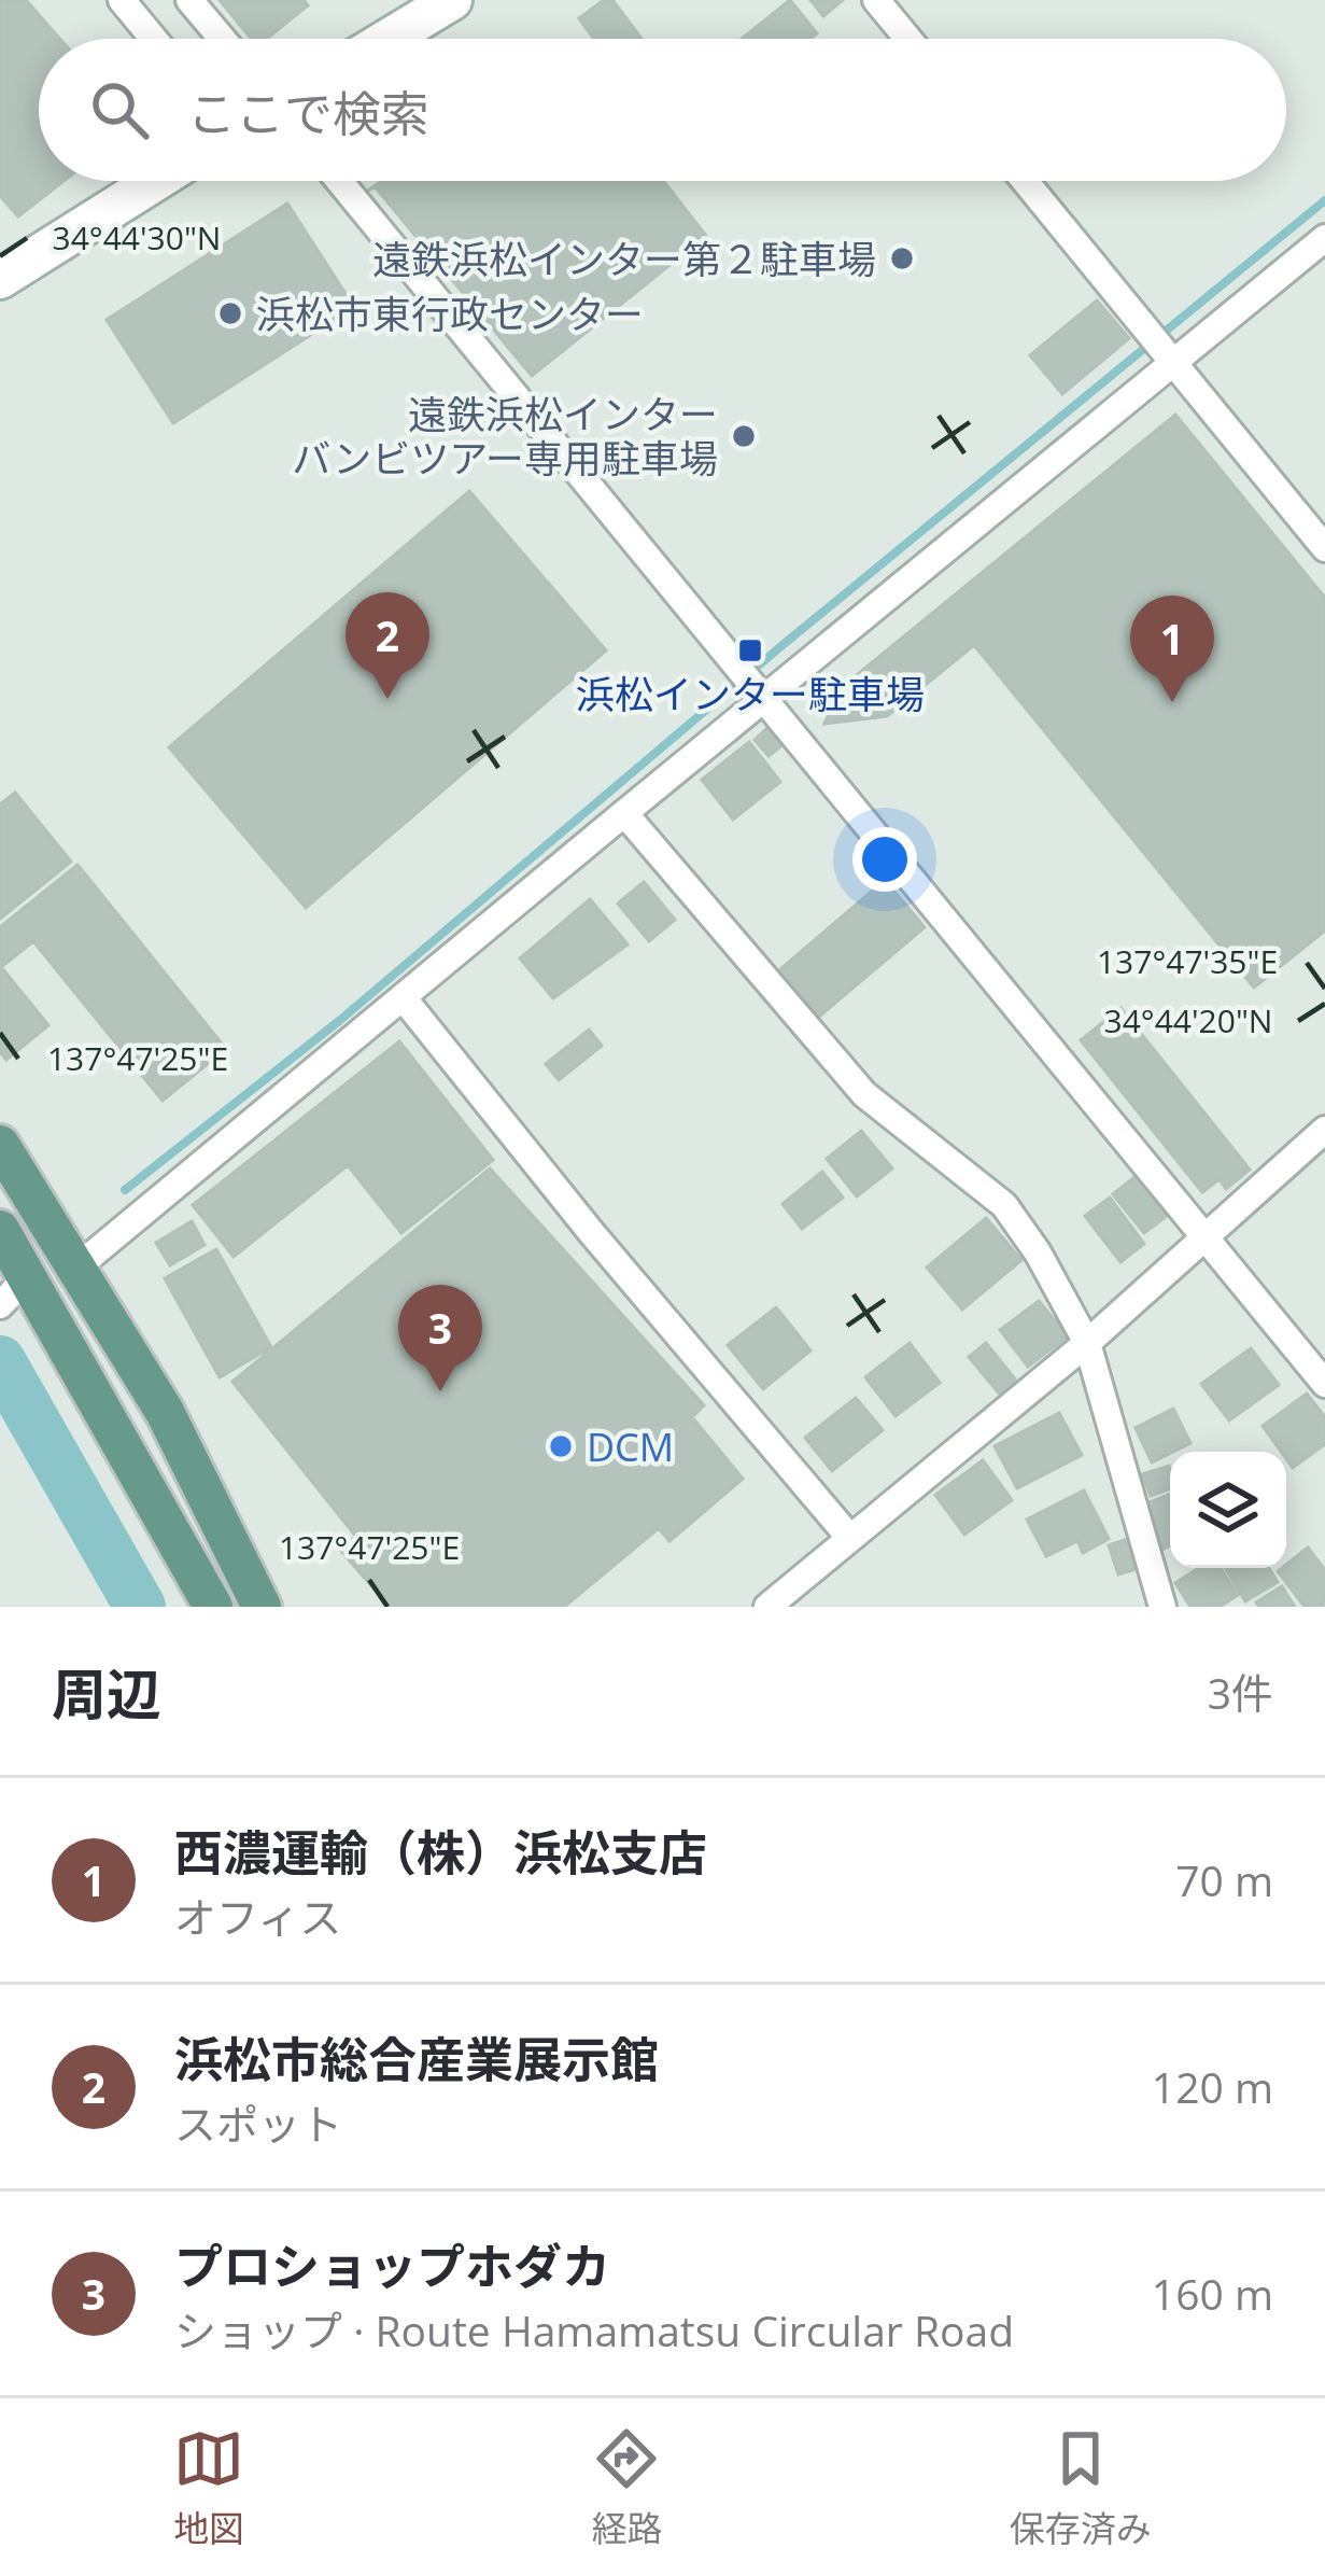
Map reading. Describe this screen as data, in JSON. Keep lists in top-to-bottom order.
{
  "places": {
    "other": [
      "遠鉄浜松インター第２駐車場",
      "浜松市東行政センター",
      "遠鉄浜松インター バンビツアー専用駐車場",
      "DCM"
    ],
    "transit": ["浜松インター駐車場"]
  },
  "page": {
    "search": "ここで検索",
    "pins": ["2", "1", "3"],
    "heading": ["周辺", "3件"],
    "list": [
      {
        "mark": "1",
        "name": "西濃運輸（株）浜松支店",
        "note": "オフィス",
        "value": "70 m"
      },
      {
        "mark": "2",
        "name": "浜松市総合産業展示館",
        "note": "スポット",
        "value": "120 m"
      },
      {
        "mark": "3",
        "name": "プロショップホダカ",
        "note": "ショップ · Route Hamamatsu Circular Road",
        "value": "160 m"
      }
    ],
    "nav": ["地図", "経路", "保存済み"]
  },
  "coordinates": [
    "34°44'30\"N",
    "137°47'35\"E",
    "34°44'20\"N",
    "137°47'25\"E"
  ]
}
